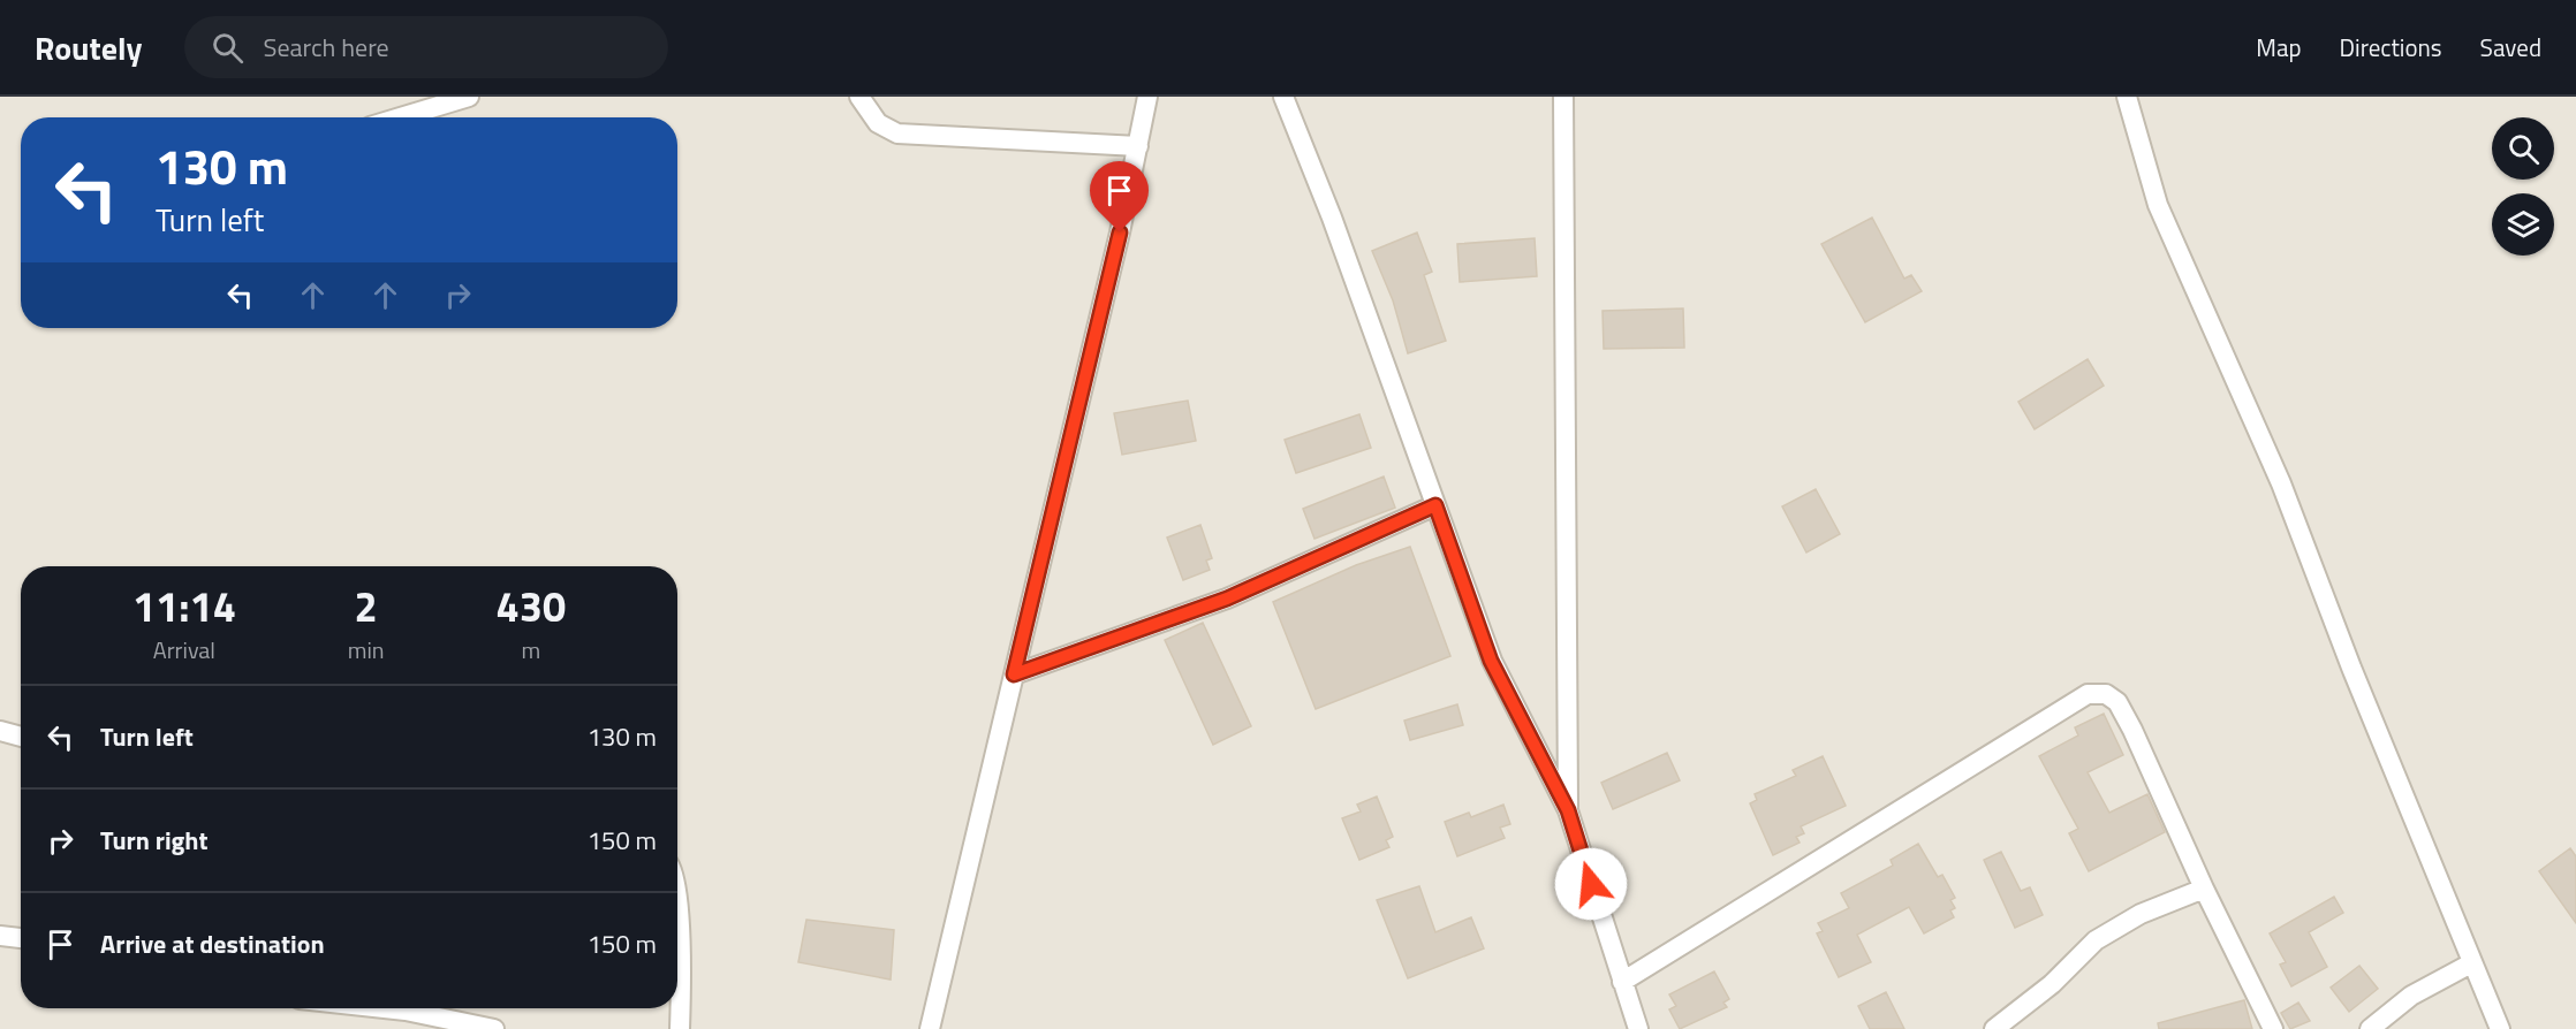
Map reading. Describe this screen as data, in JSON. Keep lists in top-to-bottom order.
{
  "page": {
    "header": "Routely",
    "search": "Search here",
    "nav": ["Map", "Directions", "Saved"],
    "turn": ["130 m", "Turn left"],
    "eta": [
      "11:14",
      "Arrival",
      "2",
      "min",
      "430",
      "m"
    ],
    "list": [
      {
        "name": "Turn left",
        "value": "130 m"
      },
      {
        "name": "Turn right",
        "value": "150 m"
      },
      {
        "name": "Arrive at destination",
        "value": "150 m"
      }
    ]
  }
}
